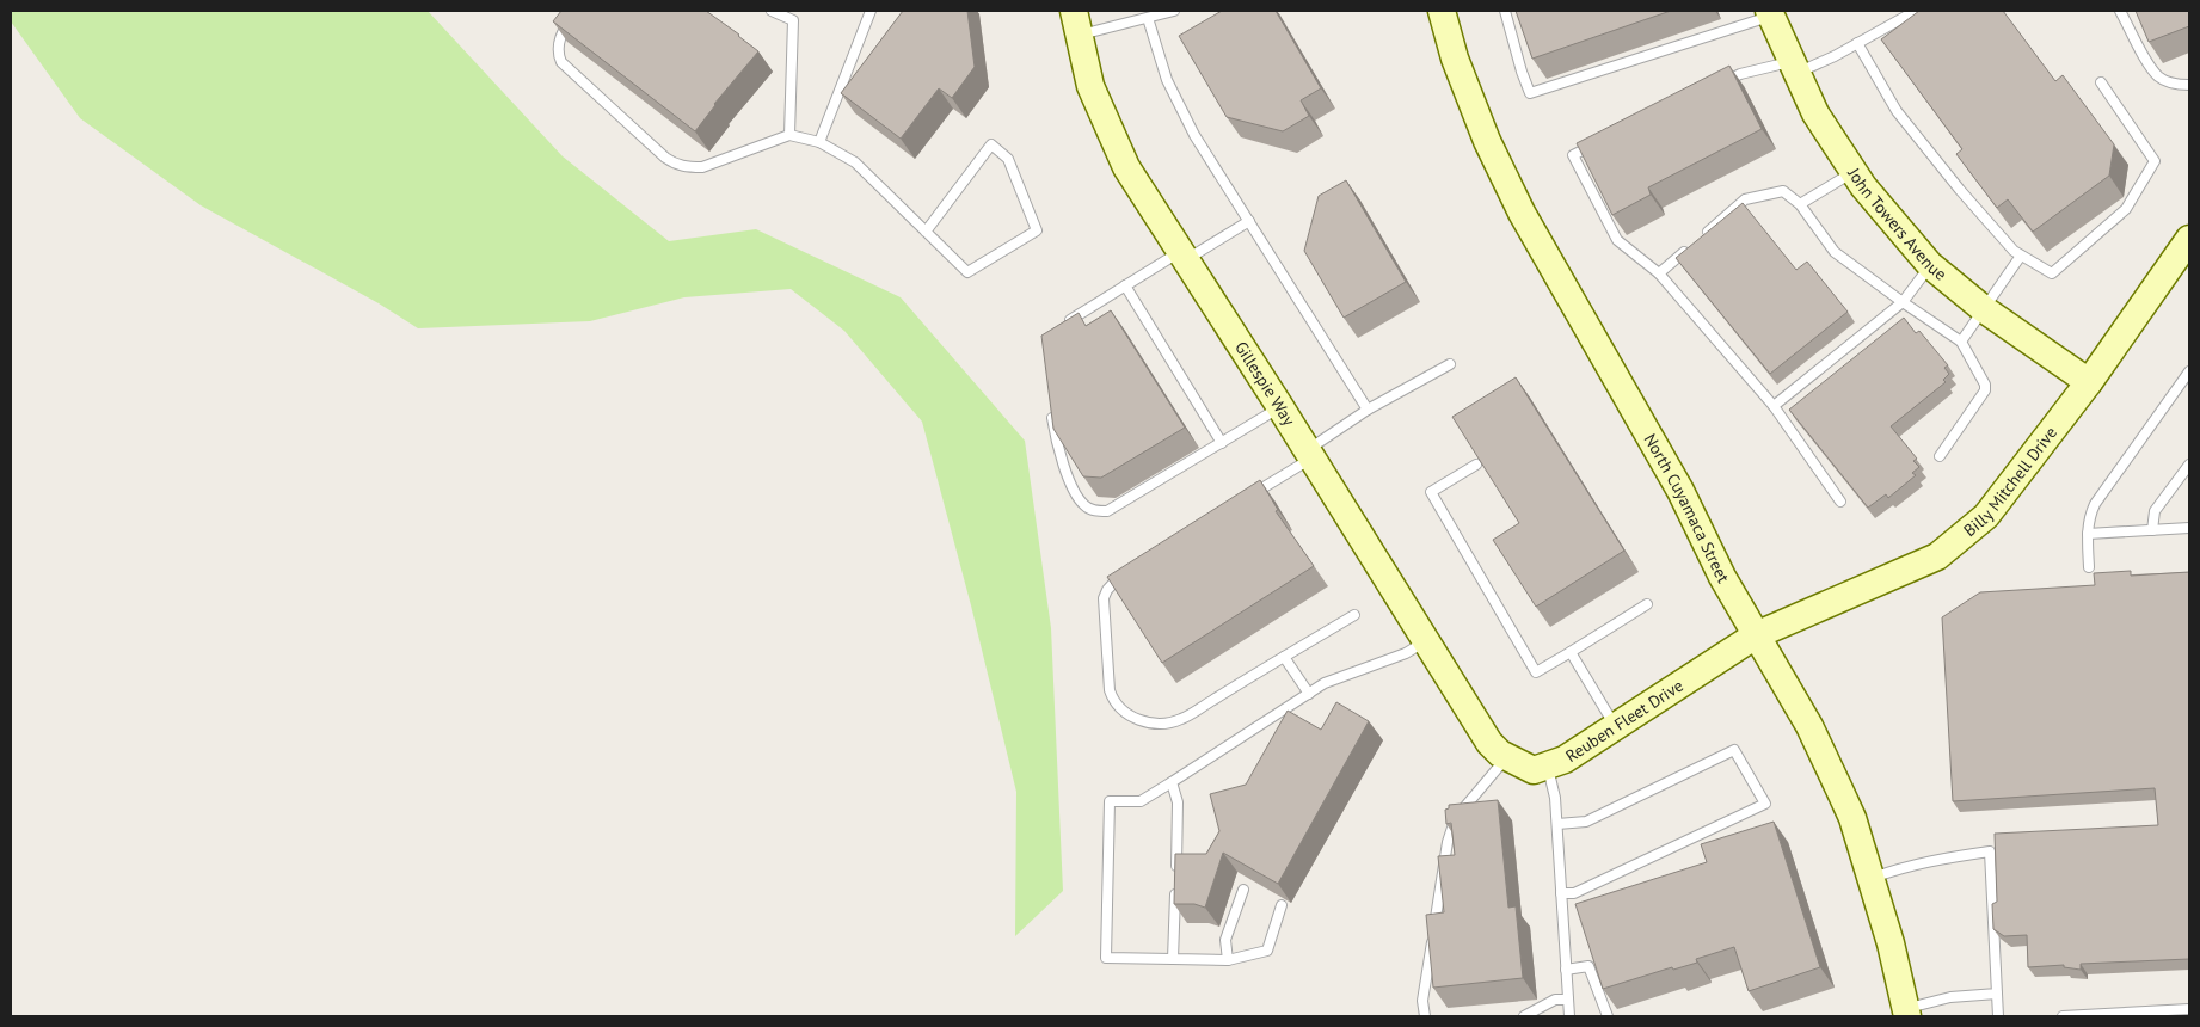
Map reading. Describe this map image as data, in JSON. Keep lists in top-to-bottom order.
{
  "streets": {
    "street": [
      "John Towers Avenue",
      "Gillespie Way",
      "Billy Mitchell Drive",
      "North Cuyamaca Street",
      "Reuben Fleet Drive"
    ]
  },
  "crossings": [
    ["John Towers Avenue", "Billy Mitchell Drive"],
    ["Gillespie Way", "Reuben Fleet Drive"],
    ["Billy Mitchell Drive", "North Cuyamaca Street"],
    ["Billy Mitchell Drive", "Reuben Fleet Drive"],
    ["North Cuyamaca Street", "Reuben Fleet Drive"]
  ]
}
